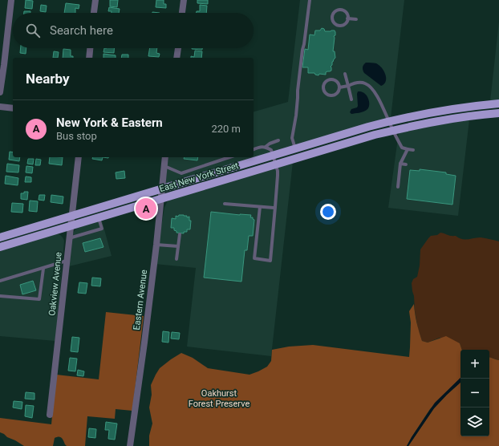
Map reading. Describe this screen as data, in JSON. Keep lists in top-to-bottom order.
{
  "streets": {
    "main road": ["East New York Street"],
    "street": ["Oakview Avenue", "Eastern Avenue"]
  },
  "crossings": [
    ["East New York Street", "Oakview Avenue"],
    ["East New York Street", "Eastern Avenue"]
  ],
  "parks": ["Oakhurst Forest Preserve"],
  "page": {
    "search": "Search here",
    "heading": "Nearby",
    "list": [
      {
        "mark": "A",
        "name": "New York & Eastern",
        "note": "Bus stop",
        "value": "220 m"
      }
    ],
    "pins": "A",
    "map_buttons": ["+", "−"]
  }
}
